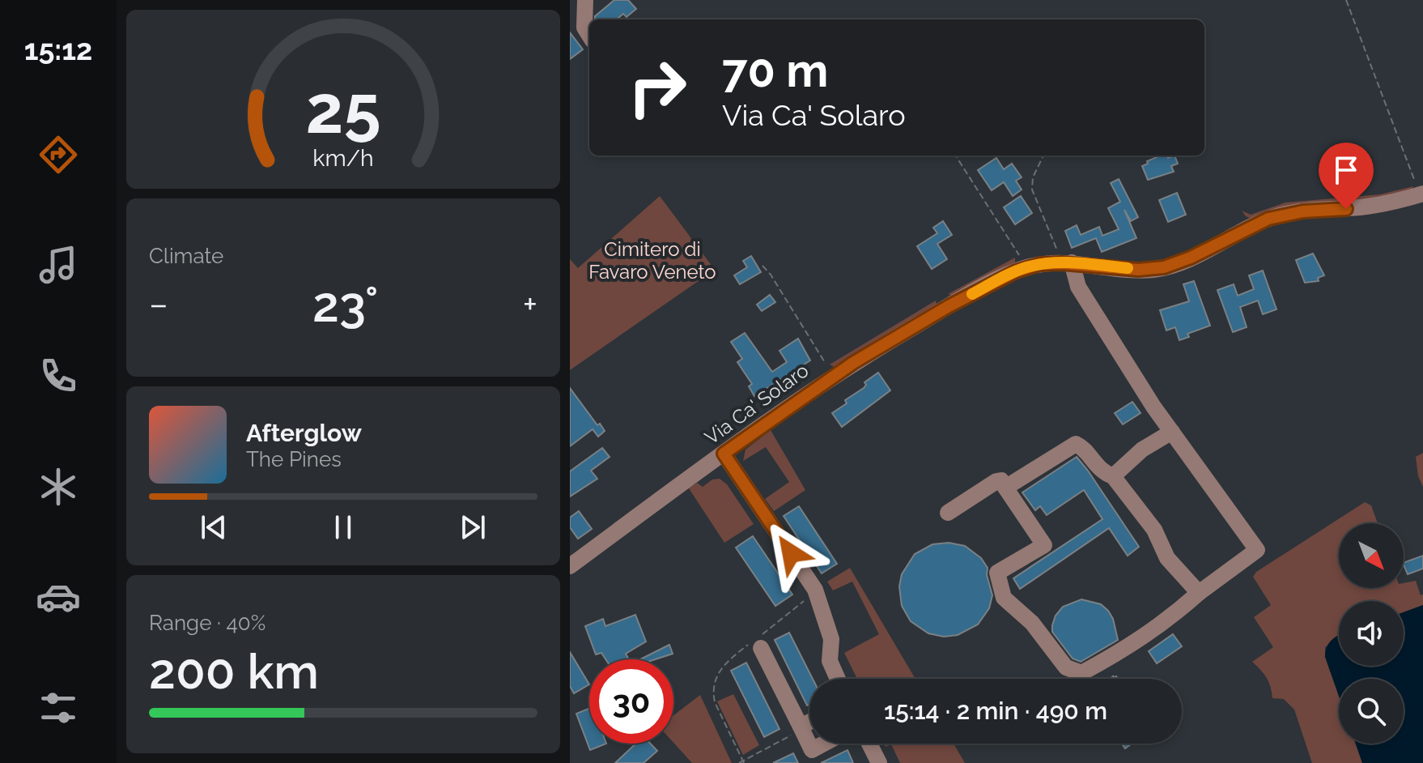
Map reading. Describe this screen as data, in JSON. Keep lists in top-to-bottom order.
{
  "streets": {
    "street": ["Via Ca' Solaro"]
  },
  "parks": ["Cimitero di Favaro Veneto"],
  "north": "bottom right",
  "page": {
    "tabs": "15:12",
    "turn": ["70 m", "Via Ca' Solaro"],
    "tile": [
      "Climate",
      ["Range · 40%", "200 km"]
    ],
    "heat": ["−", "23°", "+"],
    "song": ["Afterglow", "The Pines"],
    "limit": "30",
    "trip": "15:14 · 2 min · 490 m",
    "gauge": ["25", "km/h"]
  }
}
